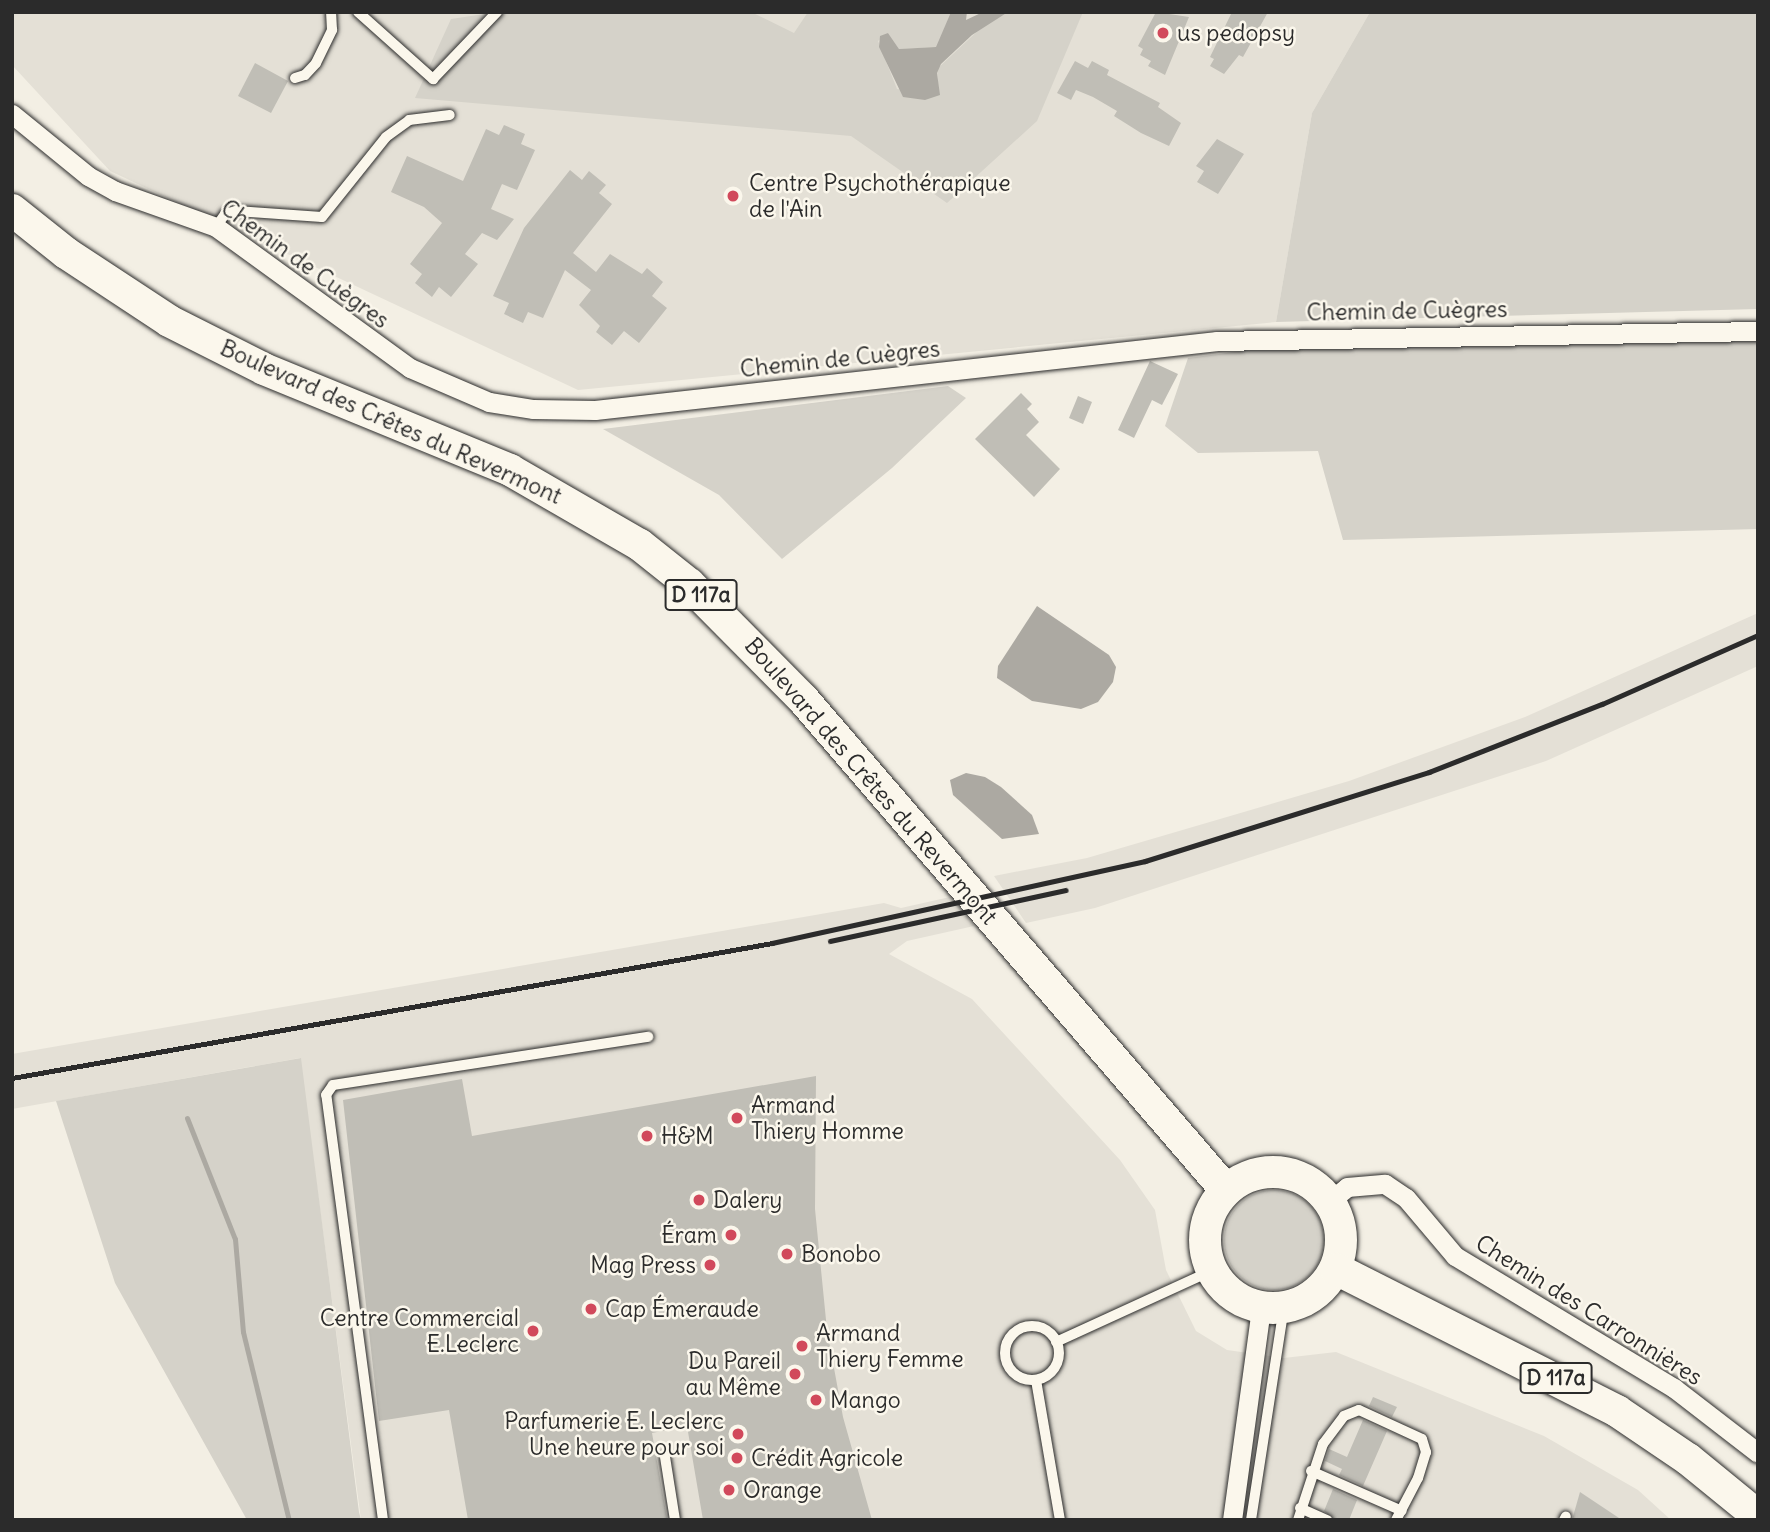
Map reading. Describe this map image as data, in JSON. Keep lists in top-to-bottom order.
{
  "streets": {
    "main road": ["Boulevard des Crêtes du Revermont", "D 117a"],
    "street": ["Chemin de Cuègres", "Chemin des Carronnières"]
  },
  "crossings": [
    ["Boulevard des Crêtes du Revermont", "D 117a"],
    ["Boulevard des Crêtes du Revermont", "Chemin des Carronnières"],
    ["D 117a", "Chemin des Carronnières"]
  ],
  "places": [
    "us pedopsy",
    "Centre Psychothérapique de l'Ain",
    "Armand Thiery Homme",
    "H&M",
    "Dalery",
    "Éram",
    "Bonobo",
    "Mag Press",
    "Cap Émeraude",
    "Centre Commercial E.Leclerc",
    "Armand Thiery Femme",
    "Du Pareil au Même",
    "Mango",
    "Parfumerie E. Leclerc Une heure pour soi",
    "Crédit Agricole",
    "Orange"
  ]
}
